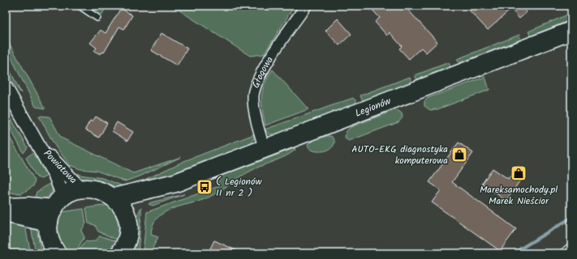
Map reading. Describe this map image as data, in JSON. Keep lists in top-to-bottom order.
{
  "streets": {
    "highway": ["Legionów"],
    "street": ["Głogowa", "Powiatowa"]
  },
  "crossings": [
    ["Głogowa", "Legionów"]
  ],
  "places": {
    "shop": ["AUTO-EKG diagnostyka komputerowa", "Mareksamochody.pl Marek Nieścior"],
    "bus stop": ["( Legionów II nr 2 )"]
  }
}
